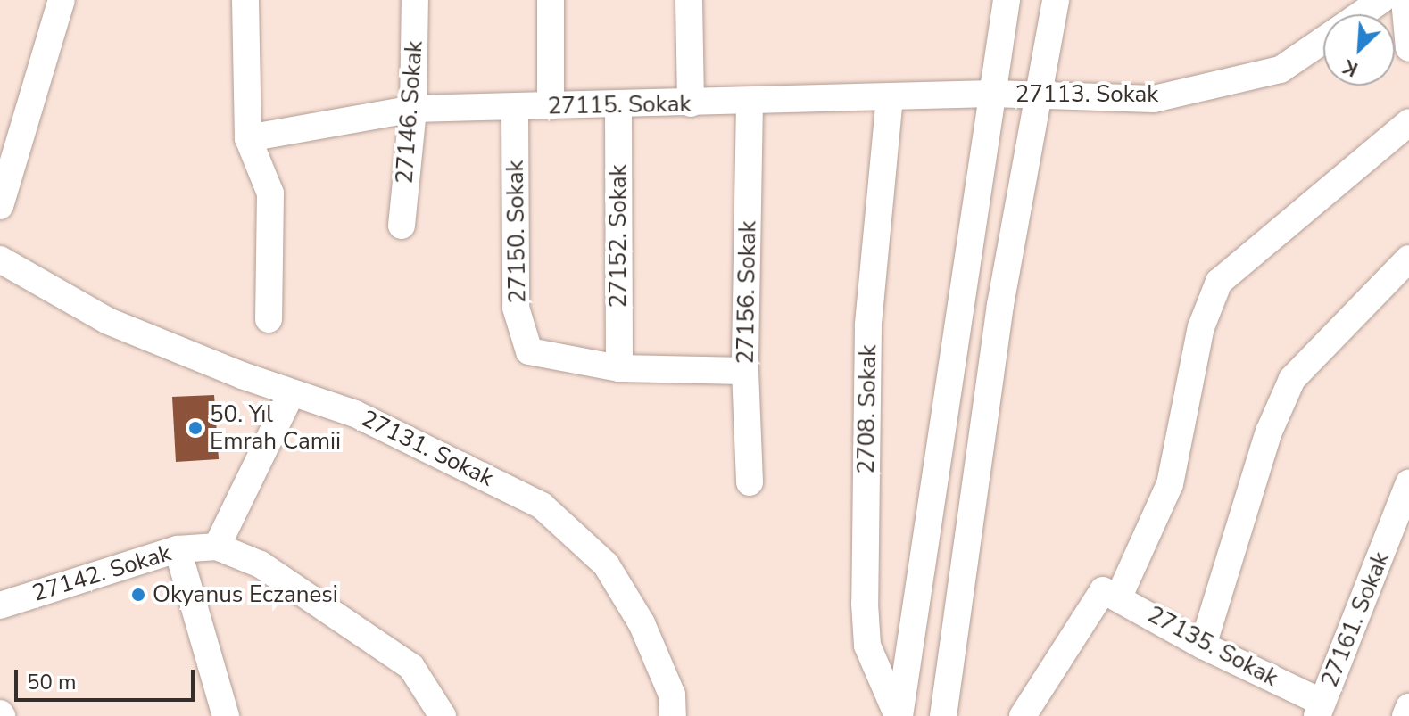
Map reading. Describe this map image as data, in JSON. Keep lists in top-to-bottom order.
{
  "streets": {
    "street": [
      "27113. Sokak",
      "27115. Sokak",
      "27146. Sokak",
      "27150. Sokak",
      "27152. Sokak",
      "27156. Sokak",
      "2708. Sokak",
      "27131. Sokak",
      "27142. Sokak",
      "27161. Sokak",
      "27135. Sokak"
    ]
  },
  "crossings": [
    ["27113. Sokak", "27115. Sokak"],
    ["27115. Sokak", "27146. Sokak"],
    ["27115. Sokak", "27150. Sokak"],
    ["27115. Sokak", "27152. Sokak"],
    ["27115. Sokak", "27156. Sokak"],
    ["27115. Sokak", "2708. Sokak"],
    ["27150. Sokak", "27152. Sokak"],
    ["27150. Sokak", "27156. Sokak"],
    ["27161. Sokak", "27135. Sokak"]
  ],
  "places": ["50. Yıl Emrah Camii", "Okyanus Eczanesi"],
  "scale_bar": "50 m",
  "north": "bottom left"
}
